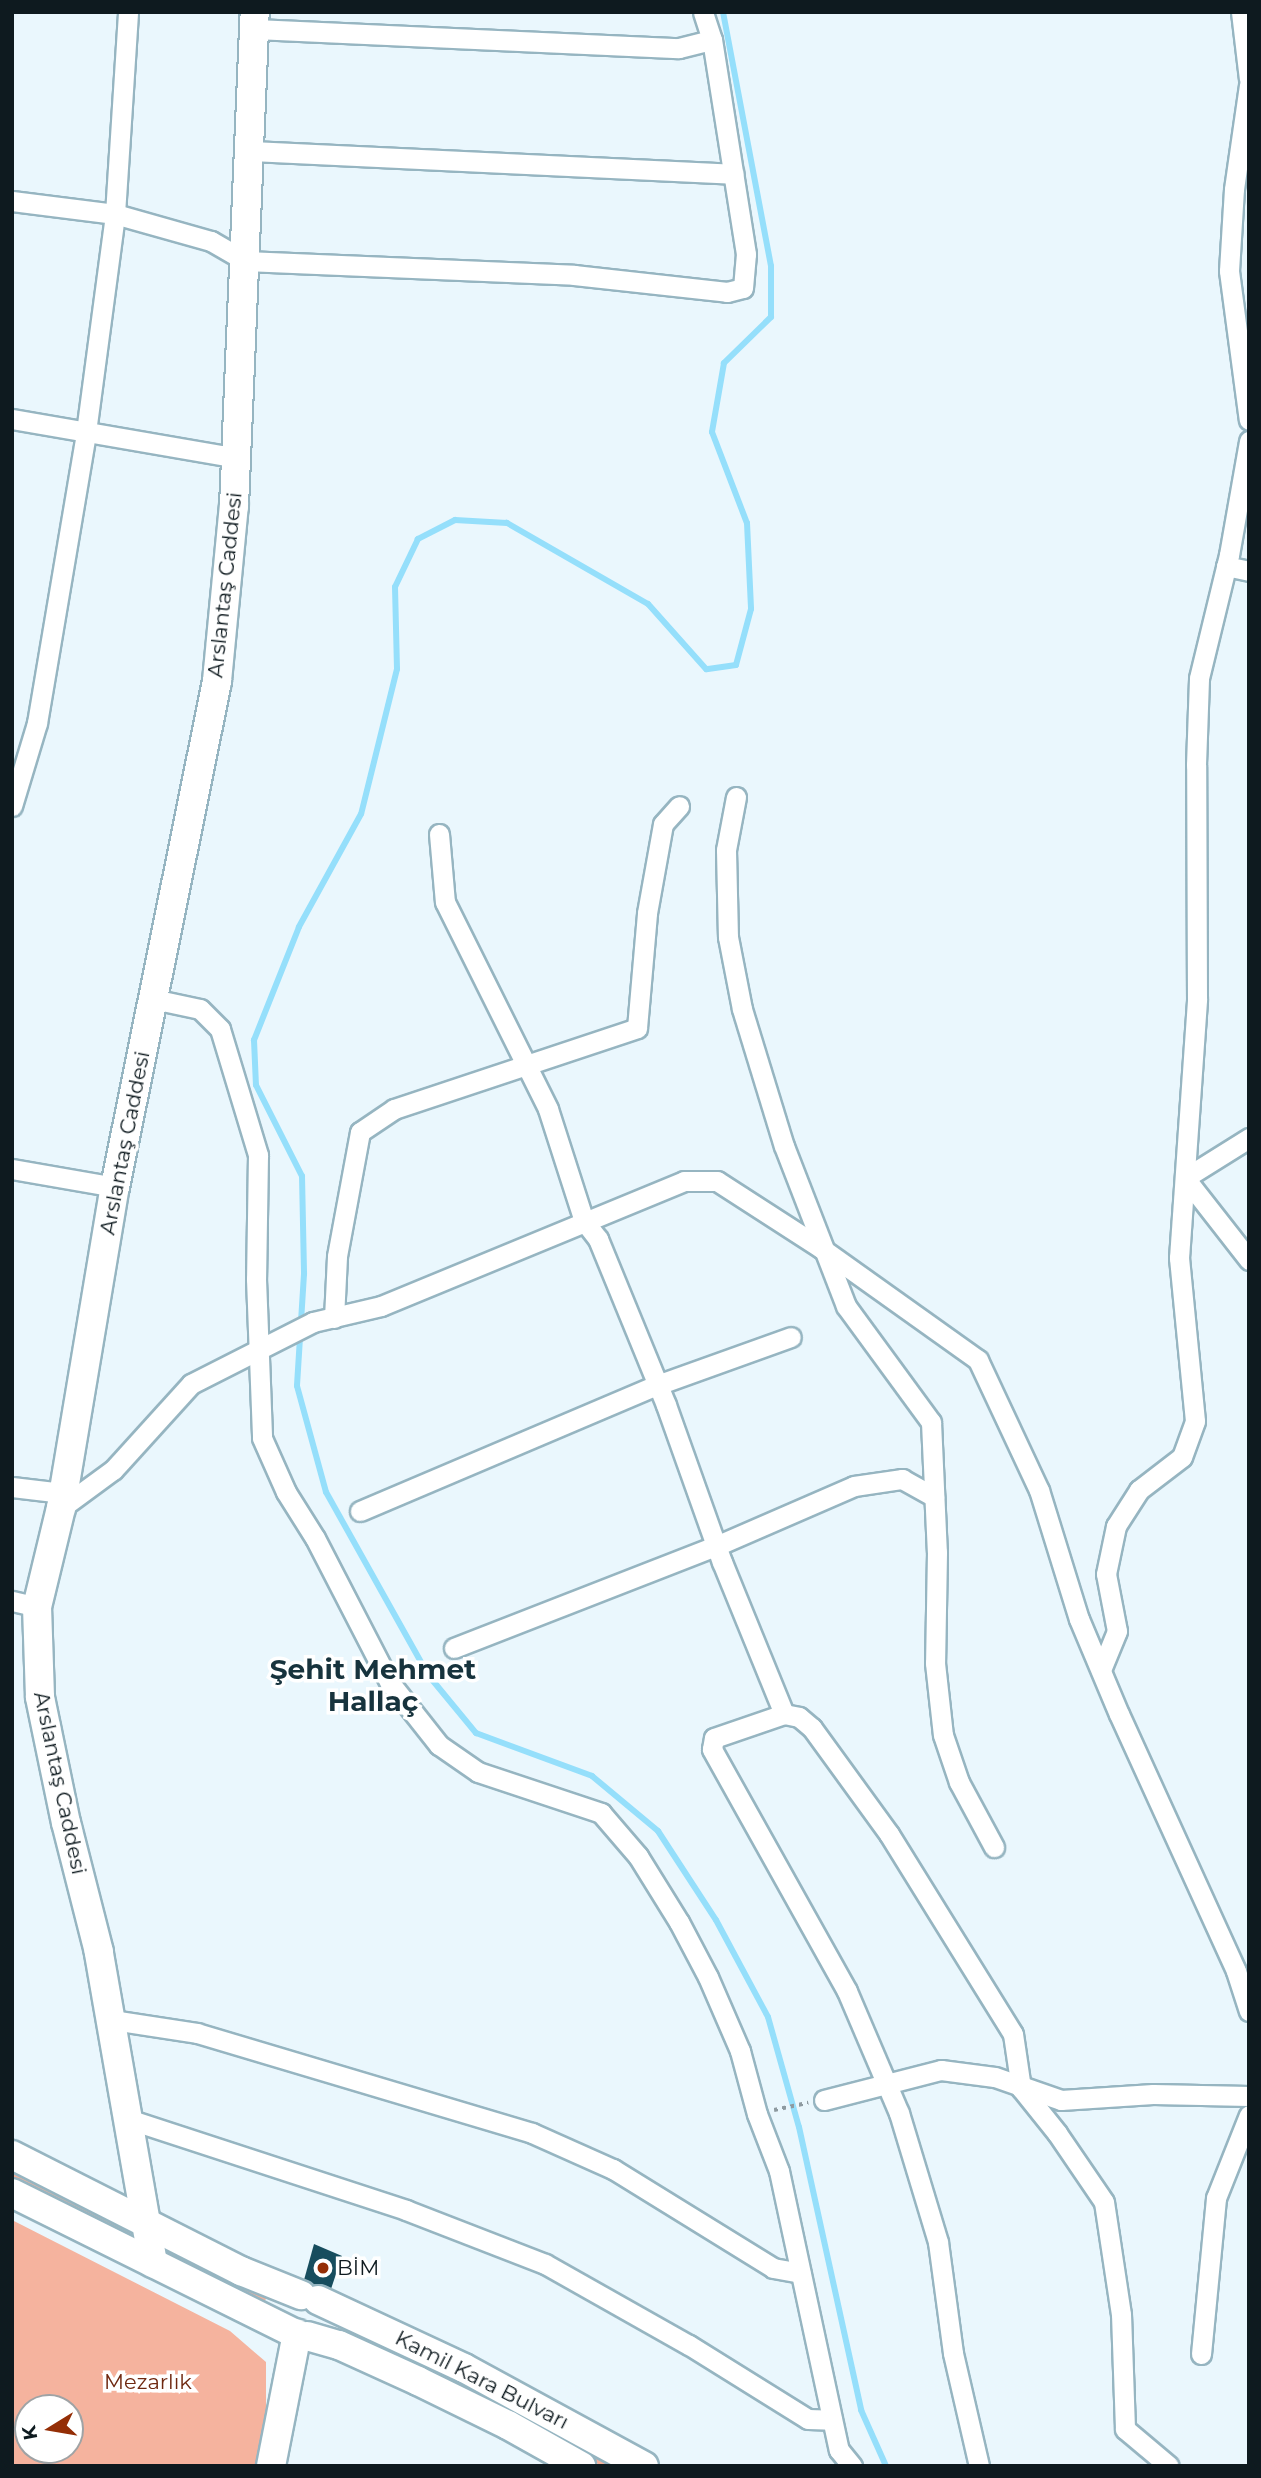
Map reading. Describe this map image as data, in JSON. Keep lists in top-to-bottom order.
{
  "streets": {
    "main road": ["Arslantaş Caddesi", "Kamil Kara Bulvarı"]
  },
  "crossings": [
    ["Arslantaş Caddesi", "Kamil Kara Bulvarı"]
  ],
  "districts": ["Şehit Mehmet Hallaç"],
  "parks": ["Mezarlık"],
  "places": ["BİM"],
  "north": "left"
}
